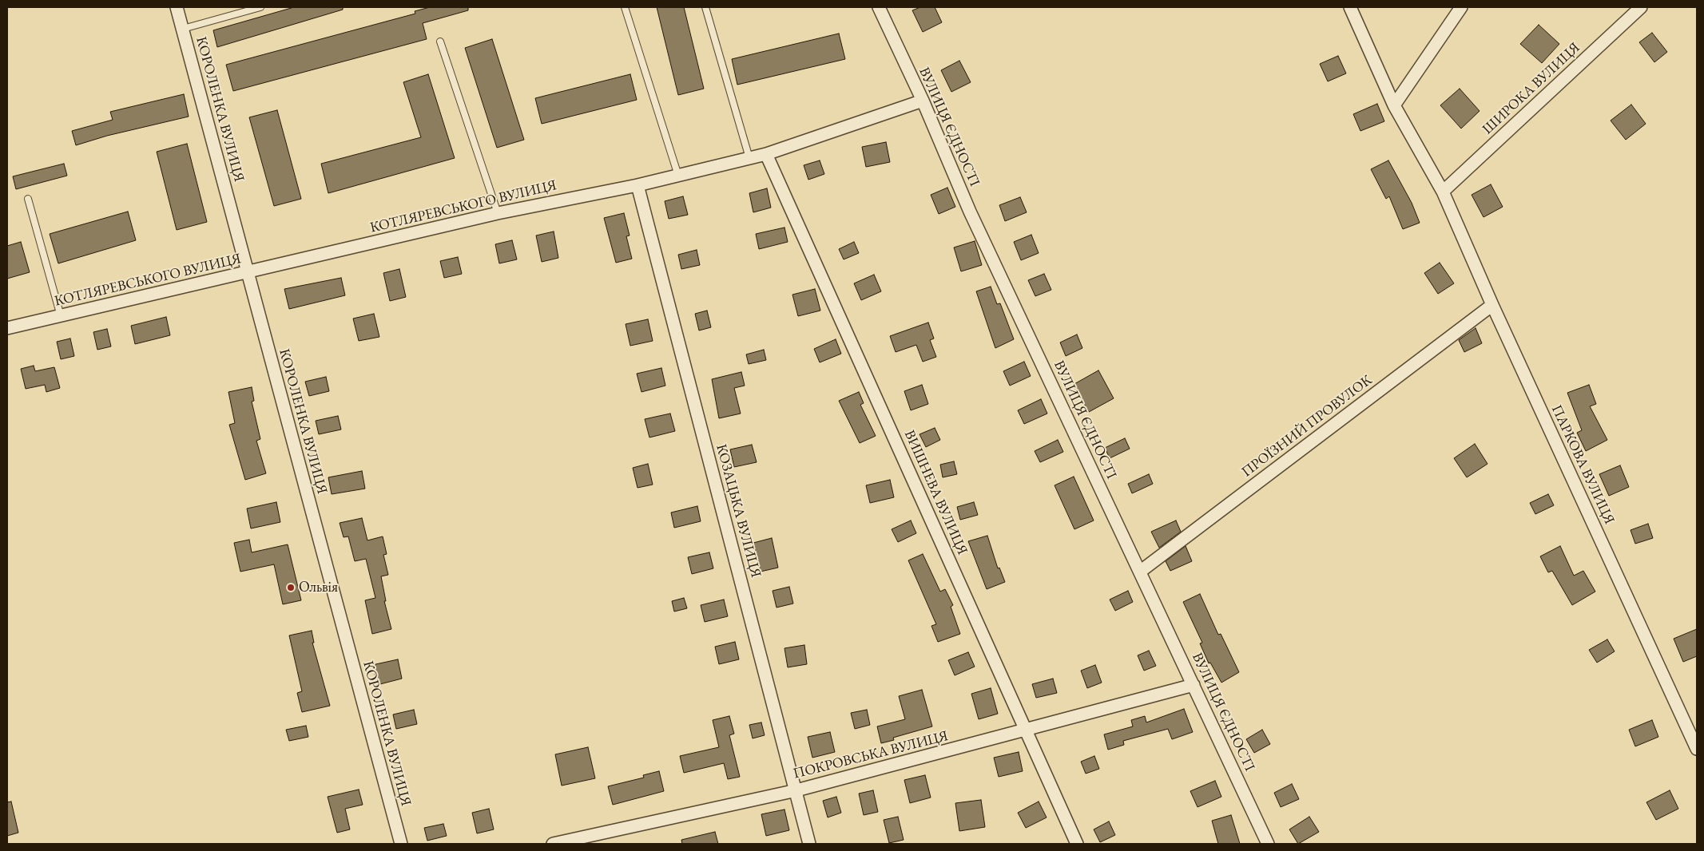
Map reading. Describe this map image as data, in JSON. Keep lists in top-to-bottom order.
{
  "streets": {
    "street": [
      "ШИРОКА ВУЛИЦЯ",
      "КОРОЛЕНКА ВУЛИЦЯ",
      "ВУЛИЦЯ ЄДНОСТІ",
      "КОТЛЯРЕВСЬКОГО ВУЛИЦЯ",
      "ПРОЇЗНИЙ ПРОВУЛОК",
      "ПАРКОВА ВУЛИЦЯ",
      "ВИШНЕВА ВУЛИЦЯ",
      "КОЗАЦЬКА ВУЛИЦЯ",
      "ПОКРОВСЬКА ВУЛИЦЯ"
    ]
  },
  "crossings": [
    ["ШИРОКА ВУЛИЦЯ", "ПАРКОВА ВУЛИЦЯ"],
    ["КОРОЛЕНКА ВУЛИЦЯ", "КОТЛЯРЕВСЬКОГО ВУЛИЦЯ"],
    ["ВУЛИЦЯ ЄДНОСТІ", "КОТЛЯРЕВСЬКОГО ВУЛИЦЯ"],
    ["ВУЛИЦЯ ЄДНОСТІ", "ПРОЇЗНИЙ ПРОВУЛОК"],
    ["ВУЛИЦЯ ЄДНОСТІ", "ПОКРОВСЬКА ВУЛИЦЯ"],
    ["КОТЛЯРЕВСЬКОГО ВУЛИЦЯ", "ВИШНЕВА ВУЛИЦЯ"],
    ["КОТЛЯРЕВСЬКОГО ВУЛИЦЯ", "КОЗАЦЬКА ВУЛИЦЯ"],
    ["ПРОЇЗНИЙ ПРОВУЛОК", "ПАРКОВА ВУЛИЦЯ"],
    ["ВИШНЕВА ВУЛИЦЯ", "ПОКРОВСЬКА ВУЛИЦЯ"],
    ["КОЗАЦЬКА ВУЛИЦЯ", "ПОКРОВСЬКА ВУЛИЦЯ"]
  ],
  "places": ["Ольвія"]
}
